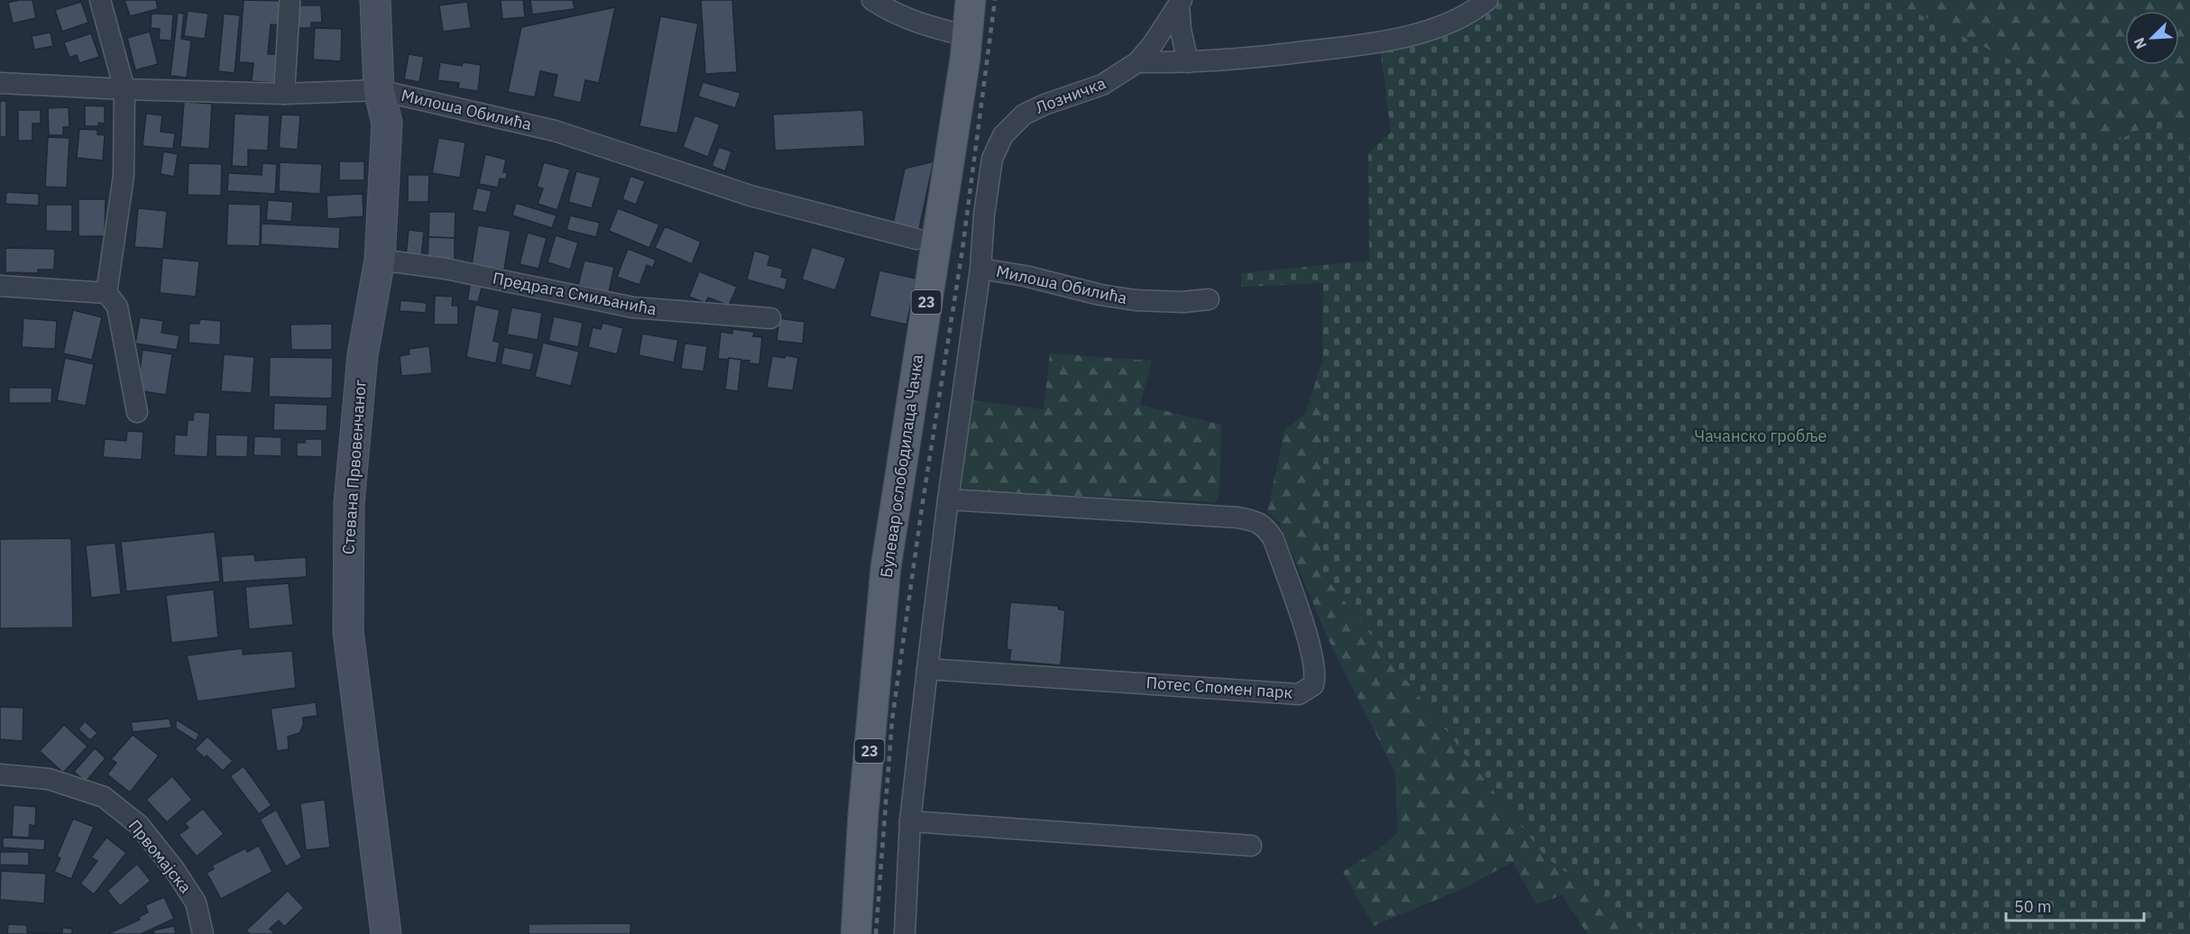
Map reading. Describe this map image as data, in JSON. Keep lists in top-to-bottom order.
{
  "streets": {
    "main road": ["23", "Булевар ослободилаца Чачка"],
    "street": [
      "Лозничка",
      "Милоша Обилића",
      "Предрага Смиљанића",
      "Стевана Првовенчаног",
      "Потес Спомен парк",
      "Првомајска"
    ]
  },
  "crossings": [
    ["Лозничка", "Милоша Обилића"],
    ["Милоша Обилића", "Стевана Првовенчаног"],
    ["Предрага Смиљанића", "Стевана Првовенчаног"]
  ],
  "parks": ["Чачанско гробље"],
  "scale_bar": "50 m",
  "north": "bottom left"
}
